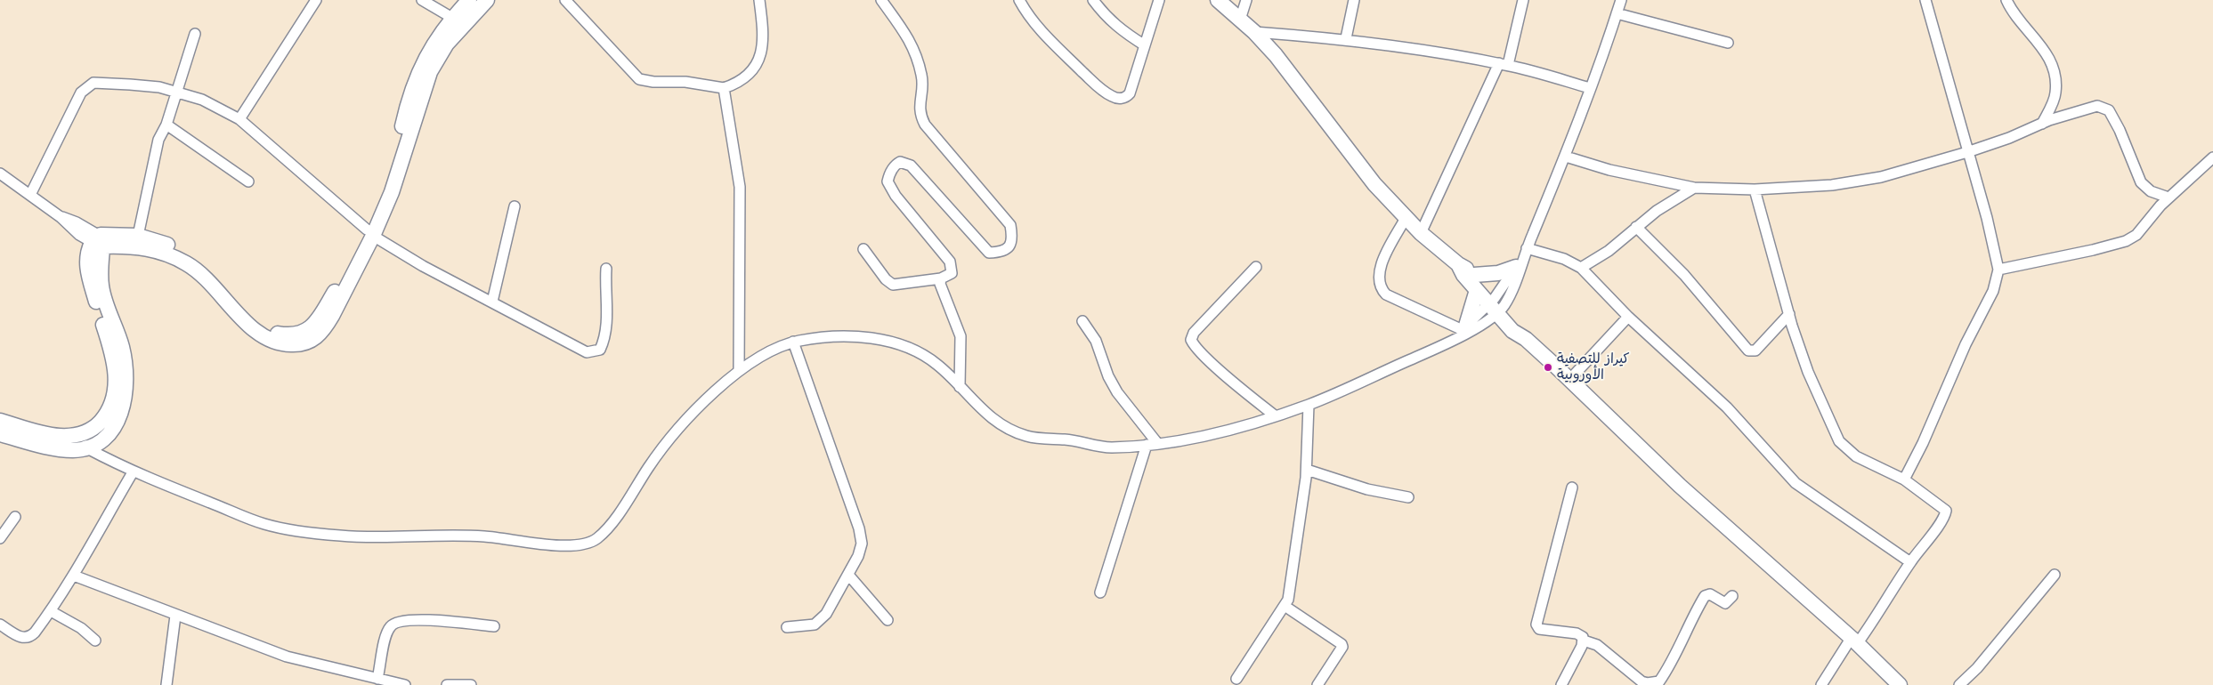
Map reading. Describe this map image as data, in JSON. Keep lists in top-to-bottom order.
{
  "places": ["كيراز للتصفية الأوروبية"]
}
